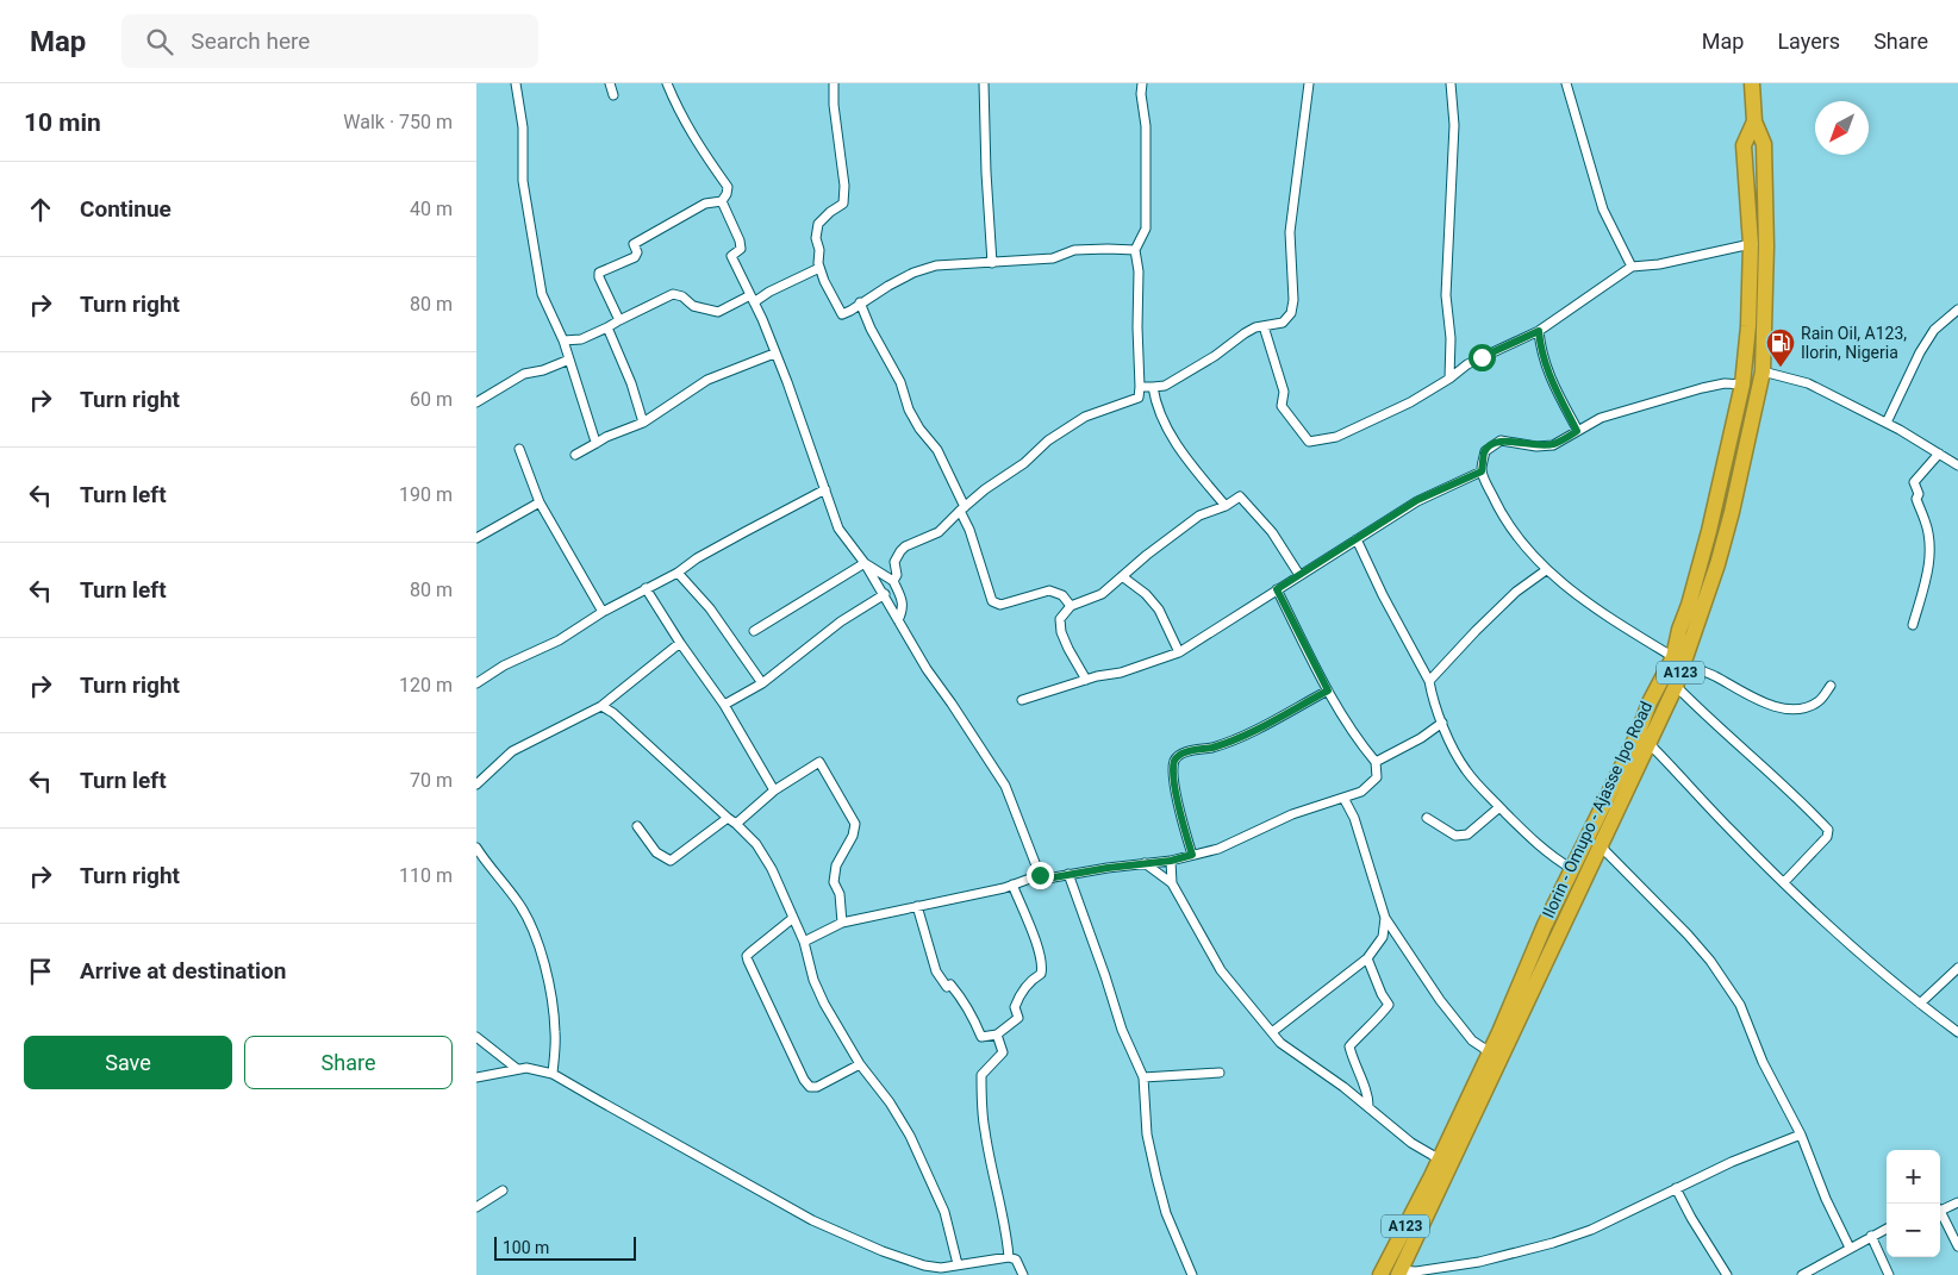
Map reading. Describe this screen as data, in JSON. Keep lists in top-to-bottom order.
{
  "streets": {
    "highway": ["A123", "Ilorin - Omupo - Ajasse Ipo Road"]
  },
  "crossings": [
    ["A123", "Ilorin - Omupo - Ajasse Ipo Road"]
  ],
  "places": {
    "fuel station": ["Rain Oil, A123, Ilorin, Nigeria"]
  },
  "scale_bar": "100 m",
  "north": "bottom left",
  "page": {
    "header": "Map",
    "search": "Search here",
    "nav": ["Map", "Layers", "Share"],
    "heading": ["10 min", "Walk · 750 m"],
    "list": [
      ["Continue", "40 m"],
      ["Turn right", "80 m"],
      ["Turn right", "60 m"],
      ["Turn left", "190 m"],
      ["Turn left", "80 m"],
      ["Turn right", "120 m"],
      ["Turn left", "70 m"],
      ["Turn right", "110 m"],
      "Arrive at destination"
    ],
    "buttons": ["Save", "Share"],
    "map_buttons": ["+", "−"],
    "scale": "100 m"
  }
}
